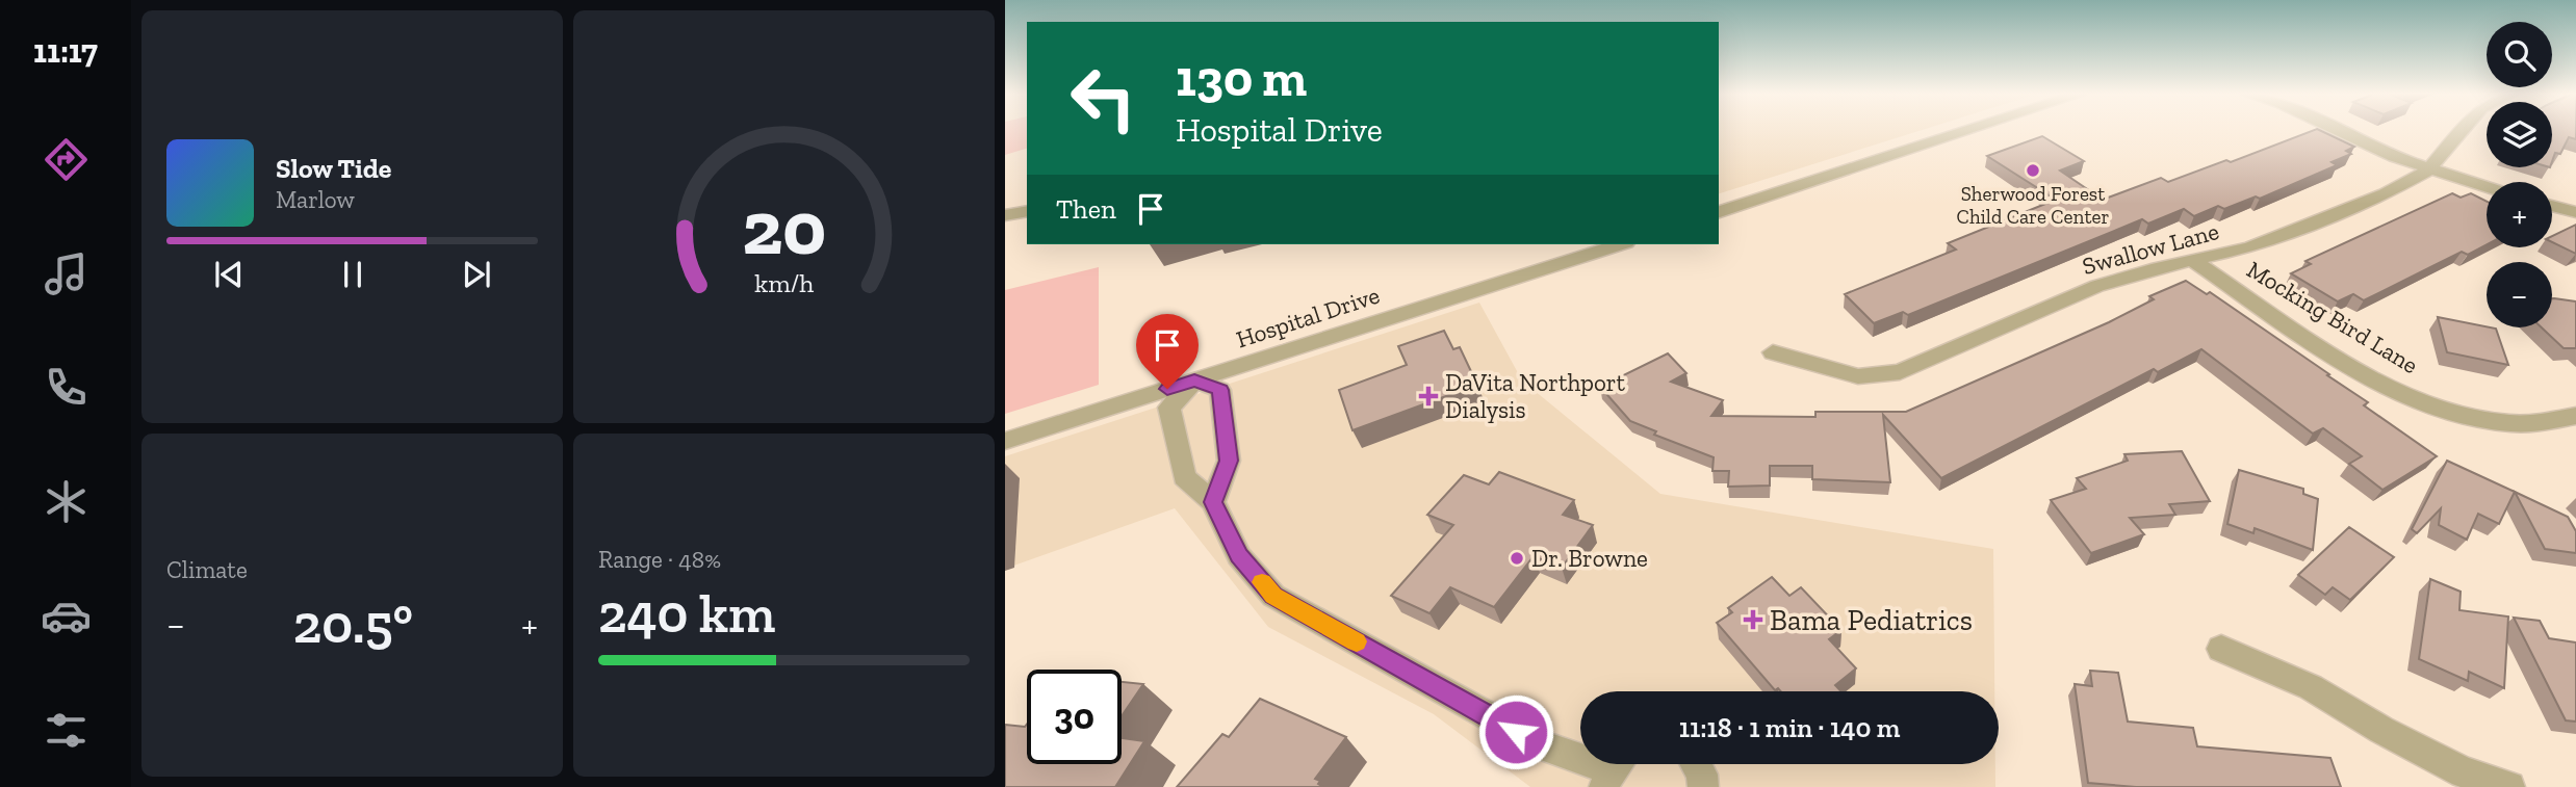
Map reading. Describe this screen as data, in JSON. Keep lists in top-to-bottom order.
{
  "streets": {
    "street": ["Swallow Lane", "Hospital Drive", "Mocking Bird Lane"]
  },
  "crossings": [
    ["Swallow Lane", "Mocking Bird Lane"]
  ],
  "places": {
    "other": ["Sherwood Forest Child Care Center", "Dr. Browne"],
    "health": ["DaVita Northport Dialysis", "Bama Pediatrics"]
  },
  "page": {
    "tabs": "11:17",
    "map_buttons": ["+", "−"],
    "turn": ["130 m", "Hospital Drive"],
    "song": ["Slow Tide", "Marlow"],
    "then": "Then",
    "tile": [
      "Climate",
      ["Range · 48%", "240 km"]
    ],
    "heat": ["−", "20.5°", "+"],
    "limit": "30",
    "trip": "11:18 · 1 min · 140 m",
    "gauge": ["20", "km/h"]
  }
}
